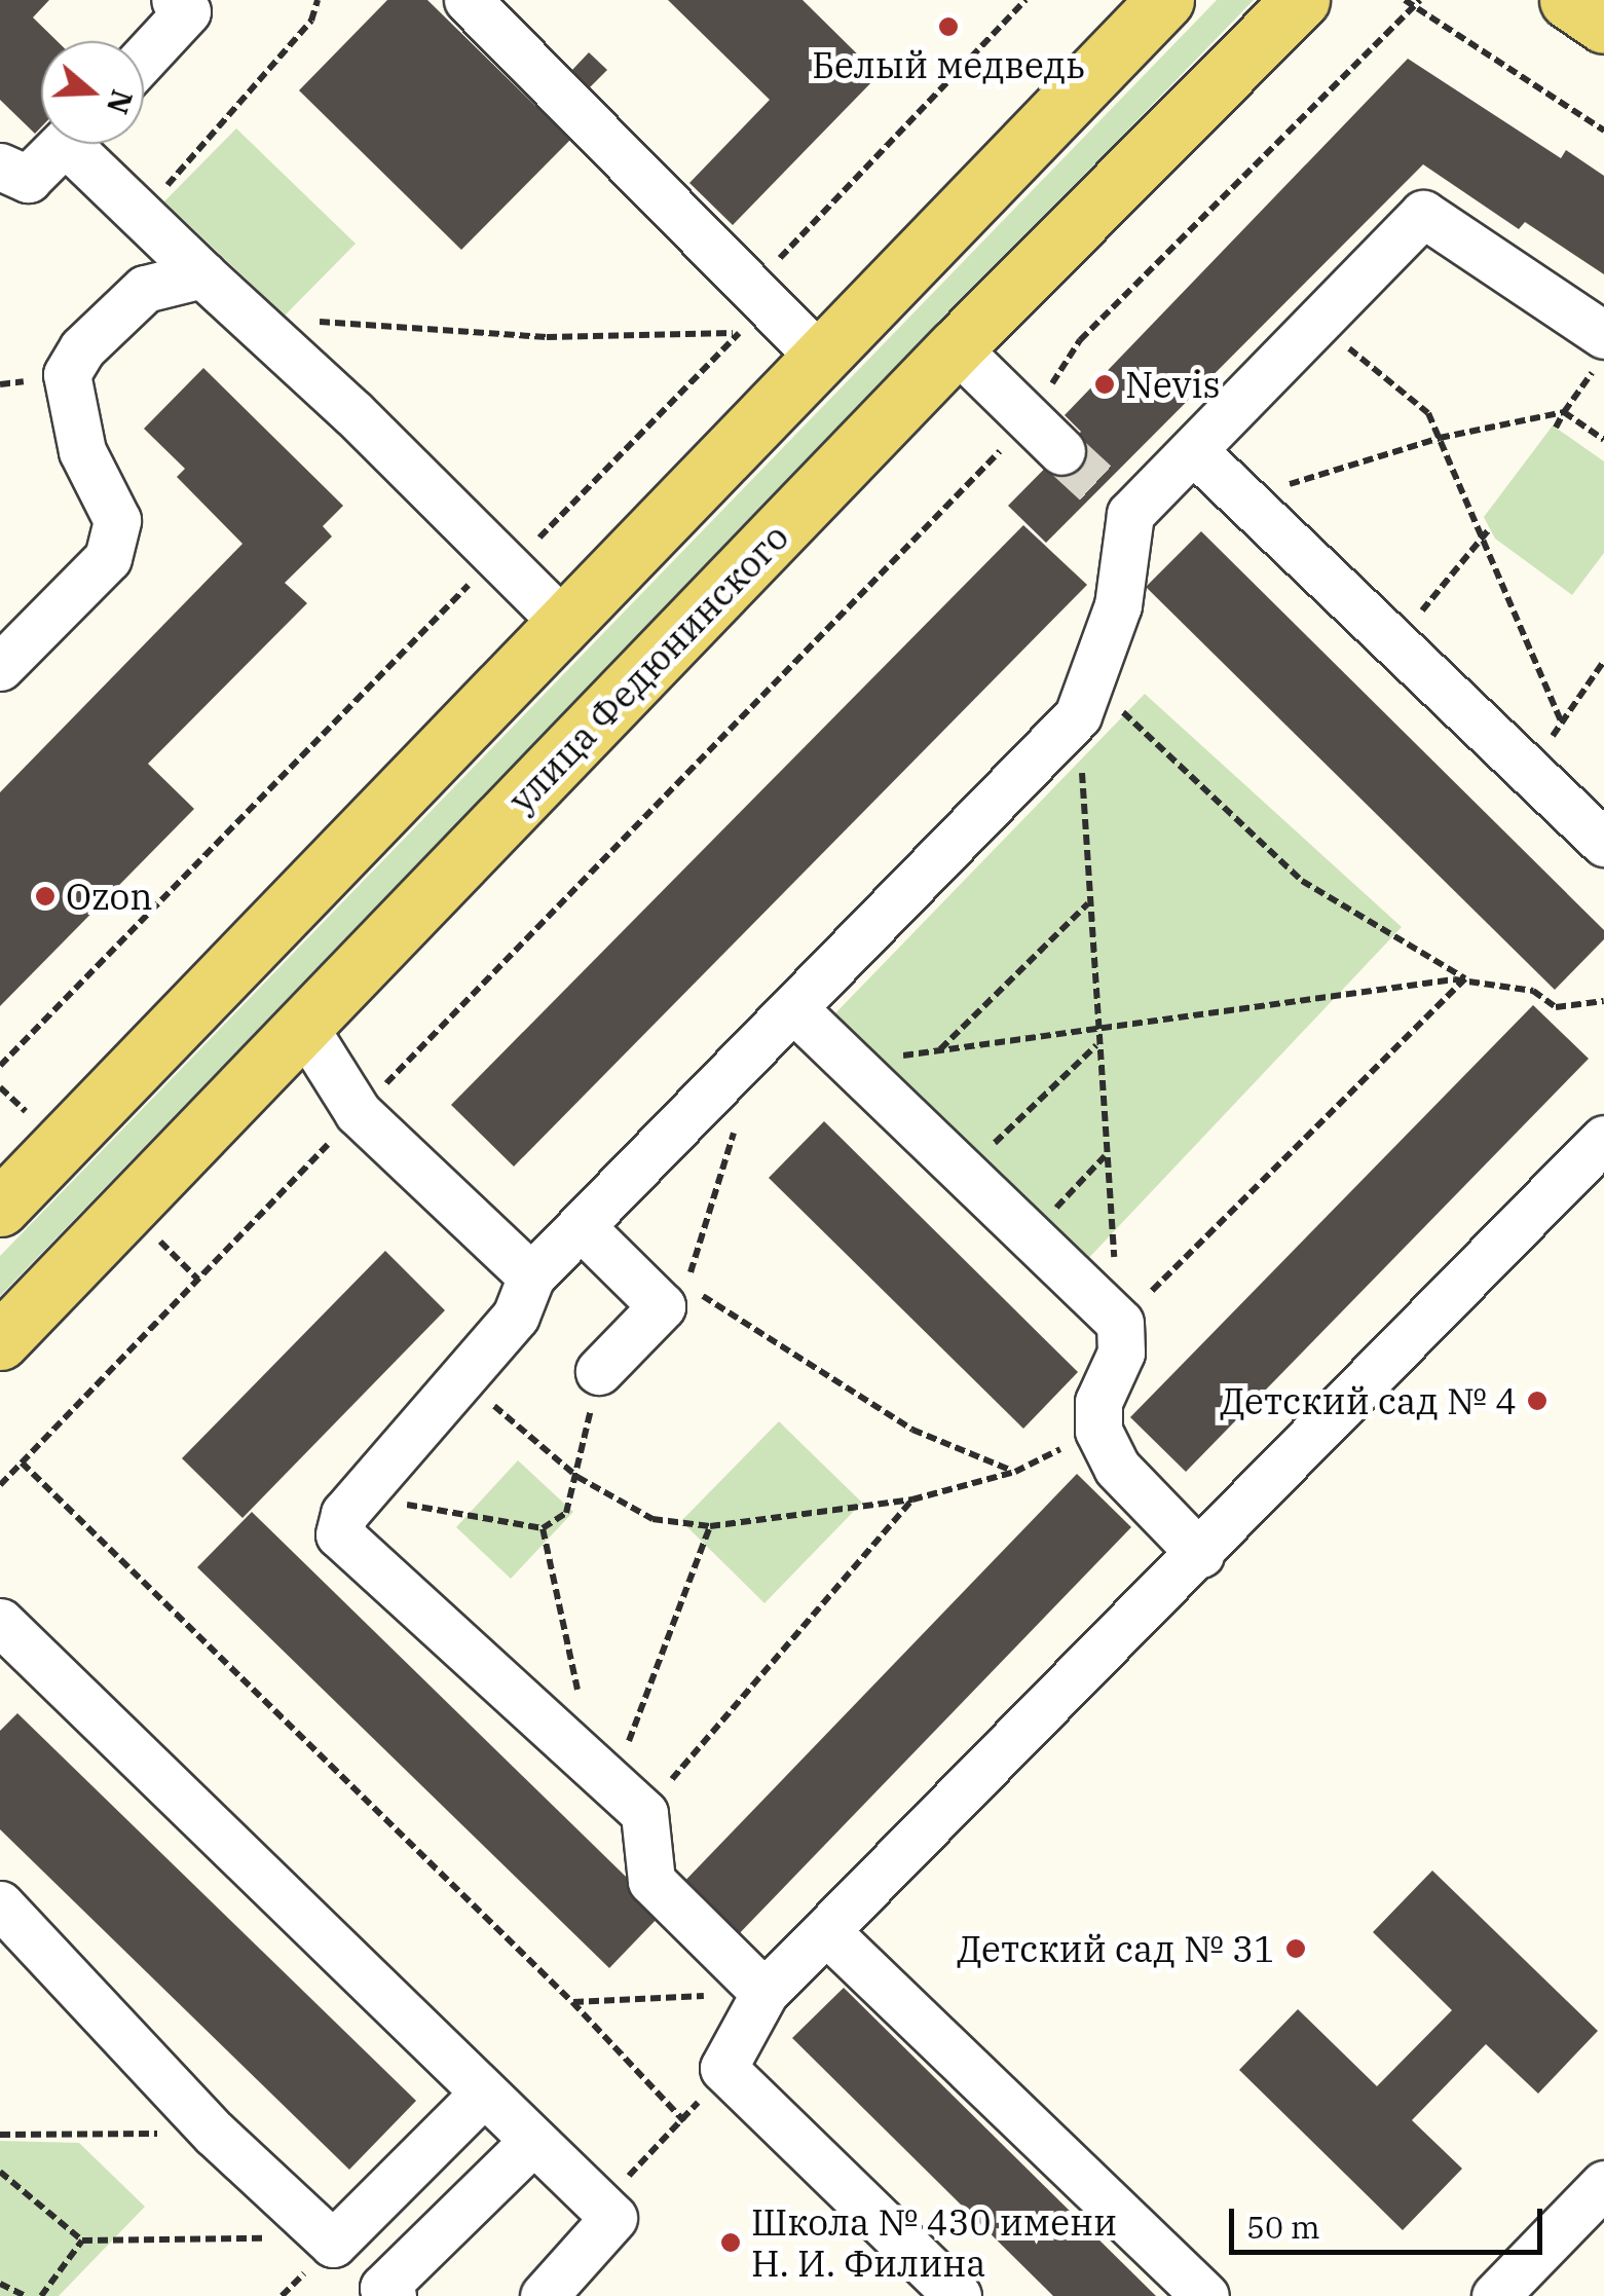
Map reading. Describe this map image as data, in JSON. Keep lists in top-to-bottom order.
{
  "streets": {
    "main road": ["улица Федюнинского"]
  },
  "places": [
    "Белый медведь",
    "Nevis",
    "Ozon",
    "Детский сад № 4",
    "Детский сад № 31",
    "Школа № 430 имени Н. И. Филина"
  ],
  "scale_bar": "50 m",
  "north": "right"
}
